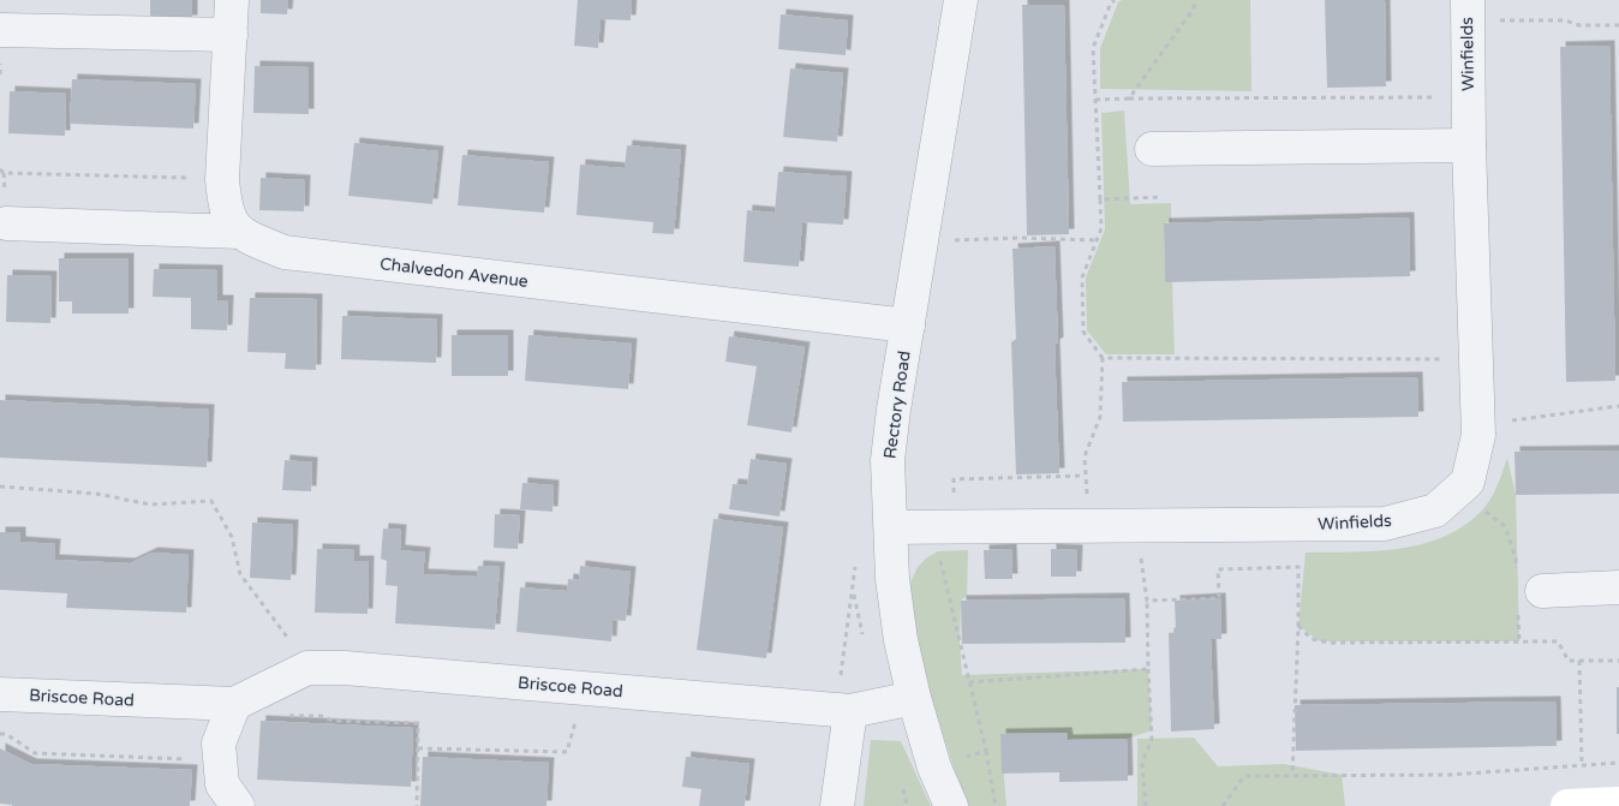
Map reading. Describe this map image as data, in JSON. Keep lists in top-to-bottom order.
{
  "streets": {
    "street": [
      "Winfields",
      "Chalvedon Avenue",
      "Rectory Road",
      "Briscoe Road"
    ]
  },
  "crossings": [
    ["Winfields", "Rectory Road"],
    ["Chalvedon Avenue", "Rectory Road"],
    ["Rectory Road", "Briscoe Road"]
  ]
}
